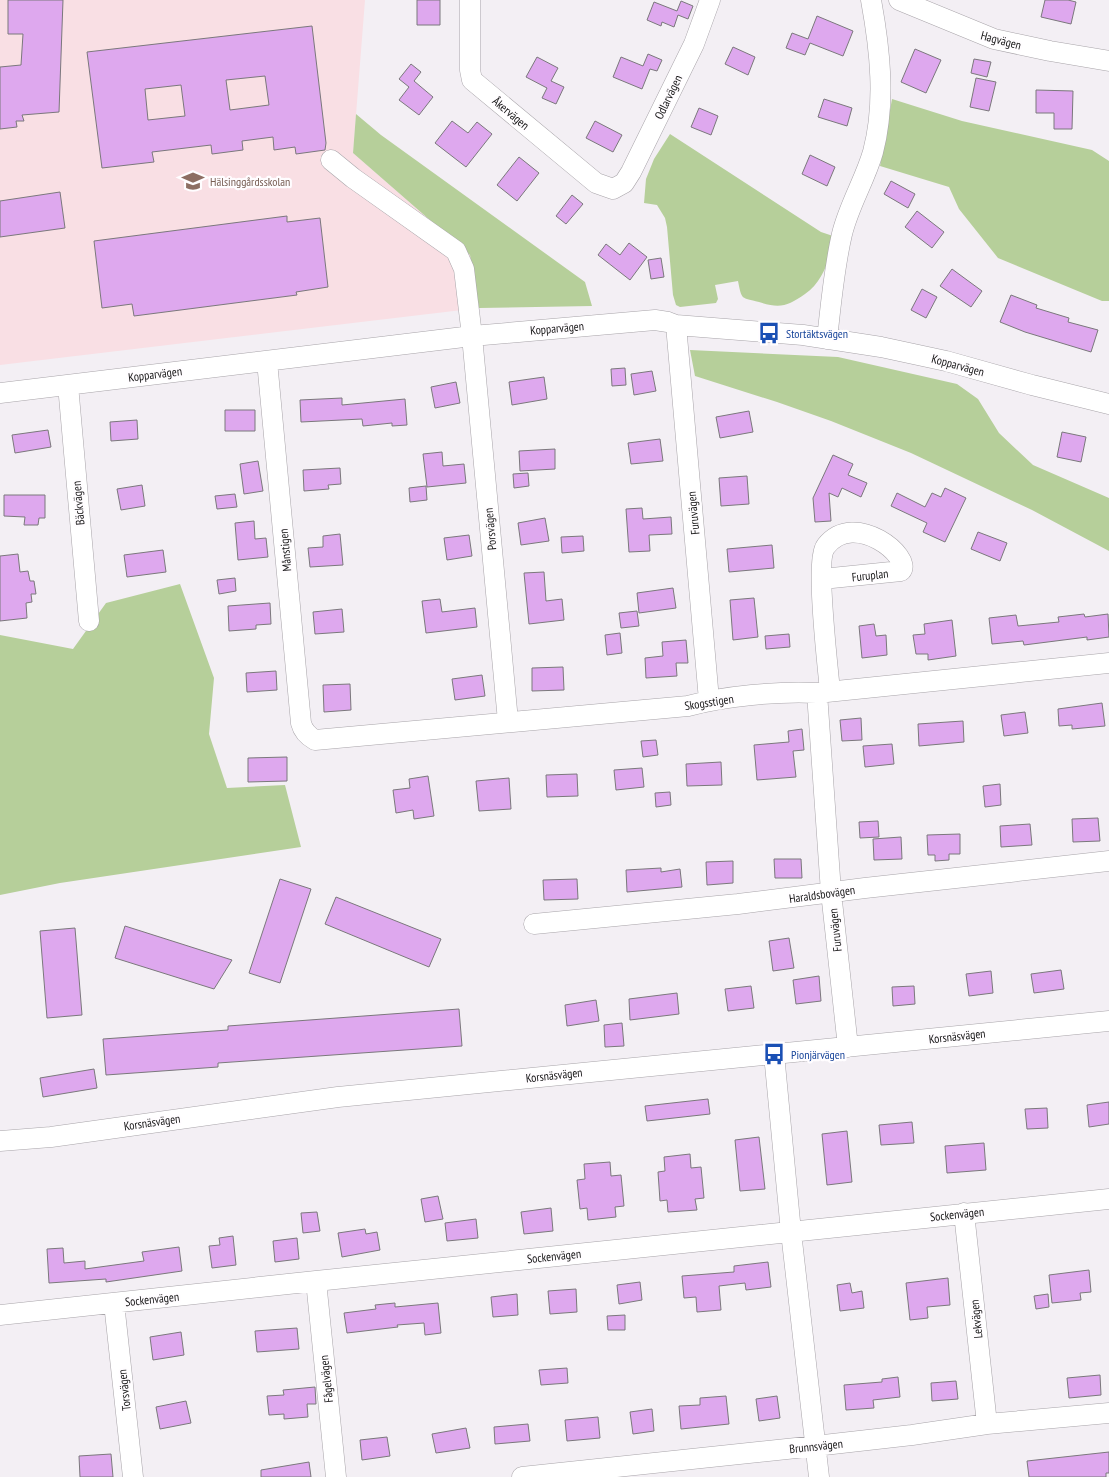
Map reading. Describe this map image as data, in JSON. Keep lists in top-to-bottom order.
{
  "streets": {
    "street": [
      "Hagvägen",
      "Odlarvägen",
      "Åkervägen",
      "Kopparvägen",
      "Bäckvägen",
      "Furuvägen",
      "Porsvägen",
      "Månstigen",
      "Skogsstigen",
      "Haraldsbovägen",
      "Korsnäsvägen",
      "Sockenvägen",
      "Lekvägen",
      "Fågelvägen",
      "Torsvägen",
      "Brunnsvägen"
    ]
  },
  "crossings": [
    ["Odlarvägen", "Åkervägen"],
    ["Kopparvägen", "Bäckvägen"],
    ["Kopparvägen", "Furuvägen"],
    ["Kopparvägen", "Porsvägen"],
    ["Kopparvägen", "Månstigen"],
    ["Furuvägen", "Skogsstigen"],
    ["Furuvägen", "Haraldsbovägen"],
    ["Furuvägen", "Korsnäsvägen"],
    ["Porsvägen", "Skogsstigen"],
    ["Månstigen", "Skogsstigen"],
    ["Sockenvägen", "Lekvägen"],
    ["Sockenvägen", "Fågelvägen"],
    ["Sockenvägen", "Torsvägen"],
    ["Lekvägen", "Brunnsvägen"]
  ],
  "places": {
    "school or university": ["Hälsinggårdsskolan"],
    "bus stop": ["Stortäktsvägen", "Pionjärvägen"]
  }
}
